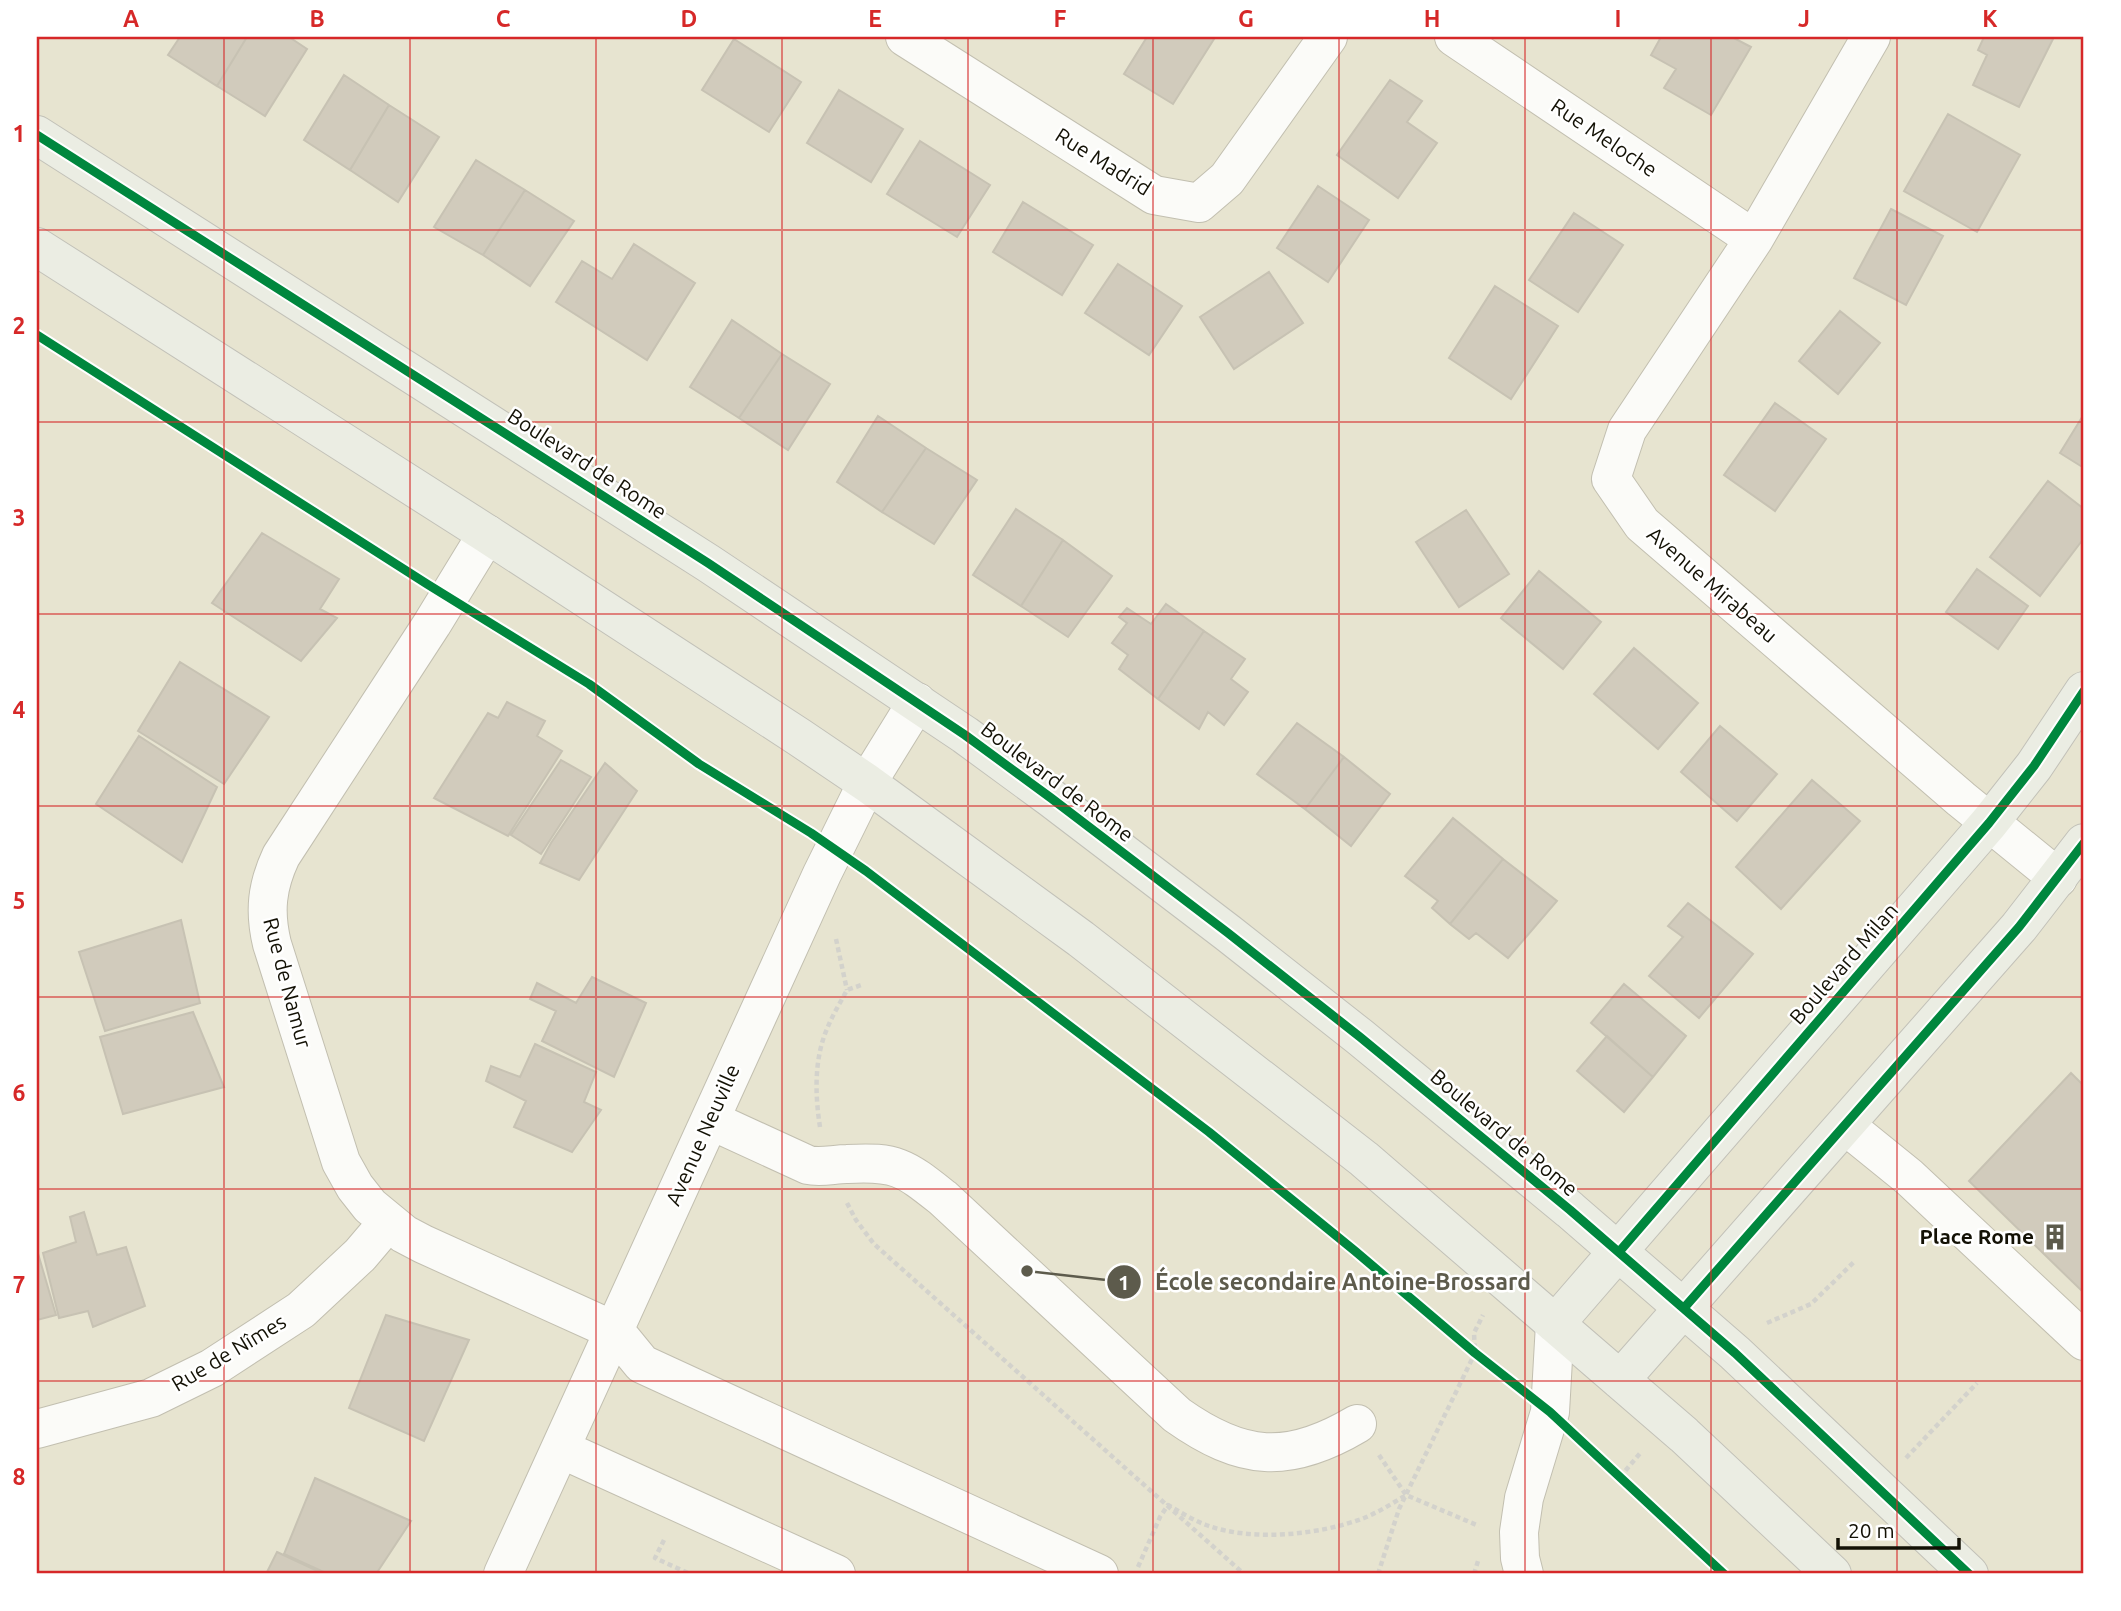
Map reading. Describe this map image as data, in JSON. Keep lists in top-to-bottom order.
{
  "streets": {
    "main road": ["Boulevard de Rome", "Boulevard Milan"],
    "street": [
      "Rue Meloche",
      "Rue Madrid",
      "Avenue Mirabeau",
      "Rue de Namur",
      "Avenue Neuville",
      "Rue de Nîmes"
    ]
  },
  "crossings": [
    ["Rue Meloche", "Avenue Mirabeau"],
    ["Boulevard de Rome", "Boulevard Milan"],
    ["Boulevard de Rome", "Avenue Neuville"],
    ["Avenue Mirabeau", "Boulevard Milan"],
    ["Rue de Namur", "Avenue Neuville"],
    ["Rue de Namur", "Rue de Nîmes"]
  ],
  "places": {
    "building": ["Place Rome"],
    "other": ["École secondaire Antoine-Brossard"]
  },
  "scale_bar": "20 m",
  "grid": {
    "columns": [
      "A",
      "B",
      "C",
      "D",
      "E",
      "F",
      "G",
      "H",
      "I",
      "J",
      "K"
    ],
    "rows": [
      "1",
      "2",
      "3",
      "4",
      "5",
      "6",
      "7",
      "8"
    ]
  }
}
